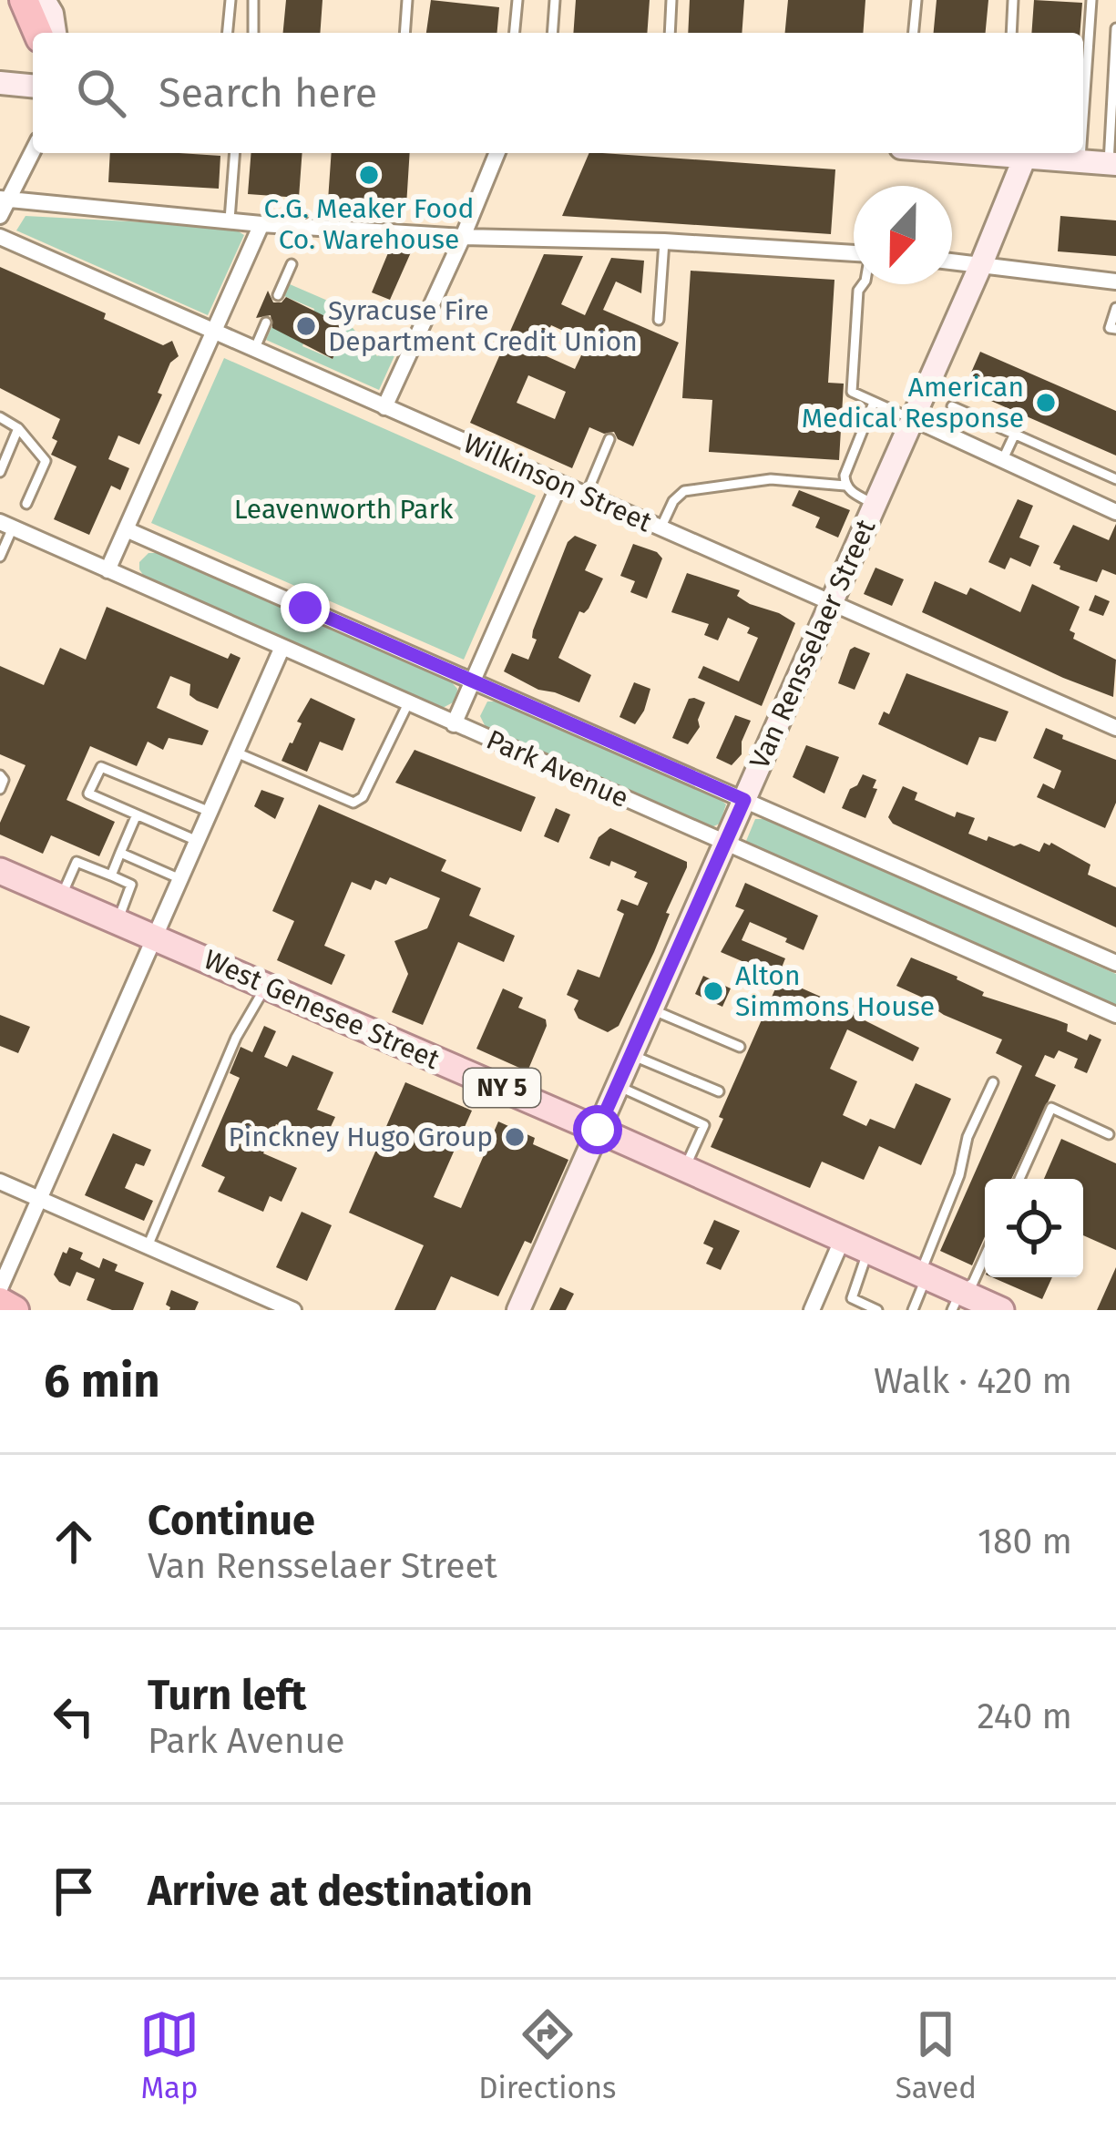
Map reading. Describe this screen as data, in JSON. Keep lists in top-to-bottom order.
{
  "streets": {
    "main road": ["West Genesee Street", "NY 5"],
    "street": ["Wilkinson Street", "Van Rensselaer Street", "Park Avenue"]
  },
  "crossings": [
    ["Wilkinson Street", "Van Rensselaer Street"],
    ["Van Rensselaer Street", "Park Avenue"],
    ["Van Rensselaer Street", "West Genesee Street"]
  ],
  "parks": ["Leavenworth Park"],
  "places": [
    "C.G. Meaker Food Co. Warehouse",
    "Syracuse Fire Department Credit Union",
    "American Medical Response",
    "Alton Simmons House",
    "Pinckney Hugo Group"
  ],
  "north": "bottom",
  "page": {
    "search": "Search here",
    "heading": ["6 min", "Walk · 420 m"],
    "list": [
      ["Continue", "Van Rensselaer Street", "180 m"],
      ["Turn left", "Park Avenue", "240 m"],
      "Arrive at destination"
    ],
    "nav": ["Map", "Directions", "Saved"]
  }
}
